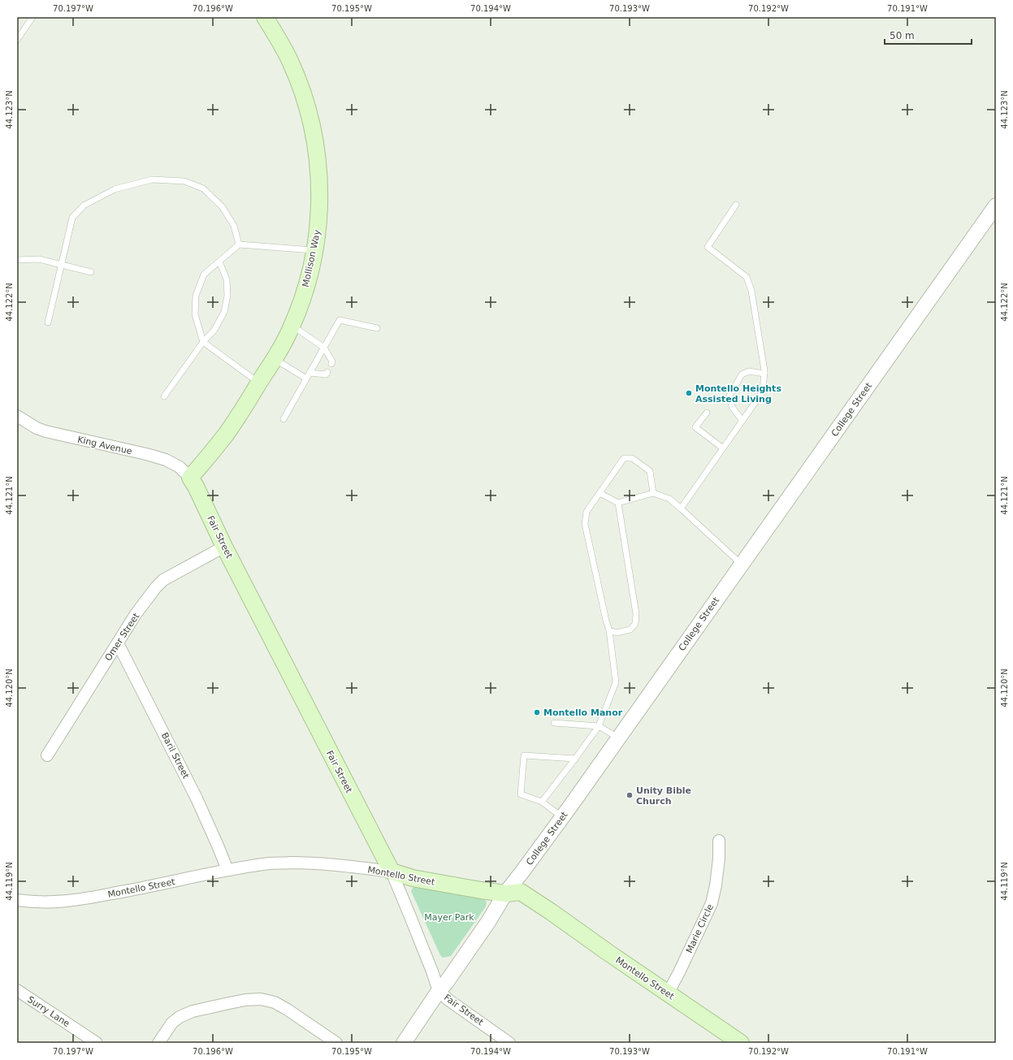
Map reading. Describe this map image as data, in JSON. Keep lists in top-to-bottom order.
{
  "streets": {
    "main road": ["Mollison Way", "Fair Street", "Montello Street"],
    "street": [
      "College Street",
      "King Avenue",
      "Omer Street",
      "Baril Street",
      "Marie Circle",
      "Surry Lane"
    ]
  },
  "crossings": [
    ["Mollison Way", "King Avenue"],
    ["Mollison Way", "Fair Street"],
    ["College Street", "Fair Street"],
    ["College Street", "Montello Street"],
    ["King Avenue", "Fair Street"],
    ["Fair Street", "Omer Street"],
    ["Fair Street", "Montello Street"],
    ["Omer Street", "Baril Street"],
    ["Baril Street", "Montello Street"],
    ["Montello Street", "Marie Circle"]
  ],
  "parks": ["Mayer Park"],
  "places": ["Montello Heights Assisted Living", "Montello Manor", "Unity Bible Church"],
  "scale_bar": "50 m",
  "coordinates": [
    "70.197°W",
    "70.196°W",
    "70.195°W",
    "70.194°W",
    "70.193°W",
    "70.192°W",
    "70.191°W",
    "44.123°N",
    "44.122°N",
    "44.121°N",
    "44.120°N",
    "44.119°N"
  ]
}
